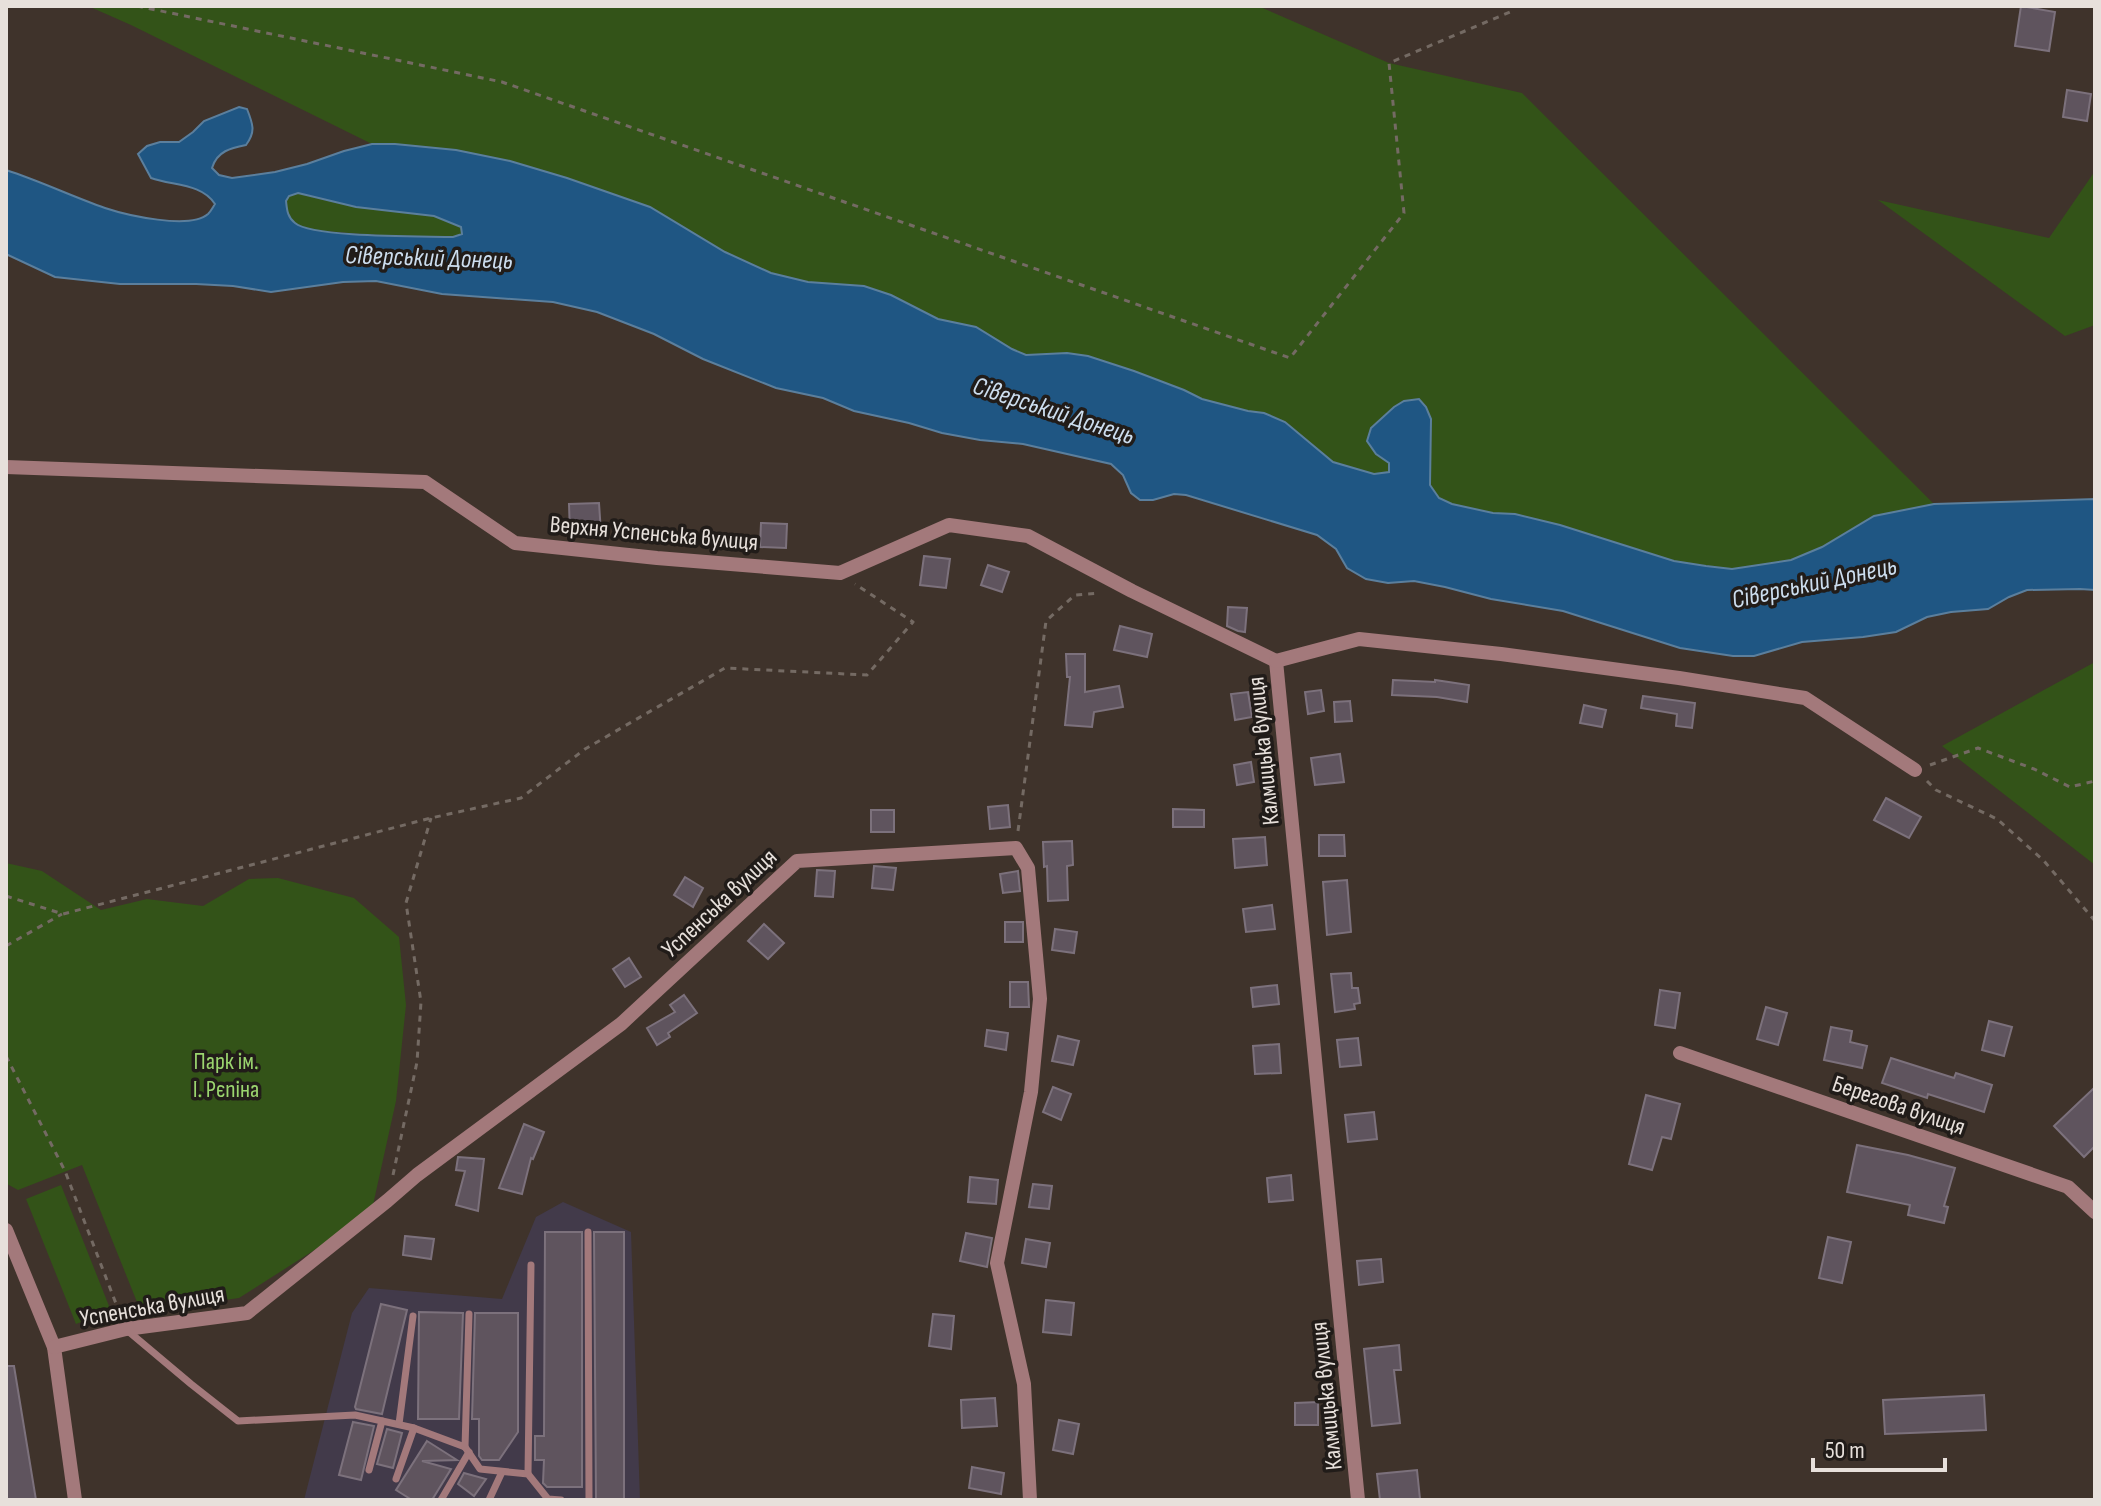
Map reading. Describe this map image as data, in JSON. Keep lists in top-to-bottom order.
{
  "streets": {
    "street": [
      "Верхня Успенська вулиця",
      "Калмицька вулиця",
      "Успенська вулиця",
      "Берегова вулиця"
    ]
  },
  "crossings": [
    ["Верхня Успенська вулиця", "Калмицька вулиця"]
  ],
  "water": ["Сіверський Донець"],
  "parks": ["Парк ім. І. Рєпіна"],
  "scale_bar": "50 m"
}
